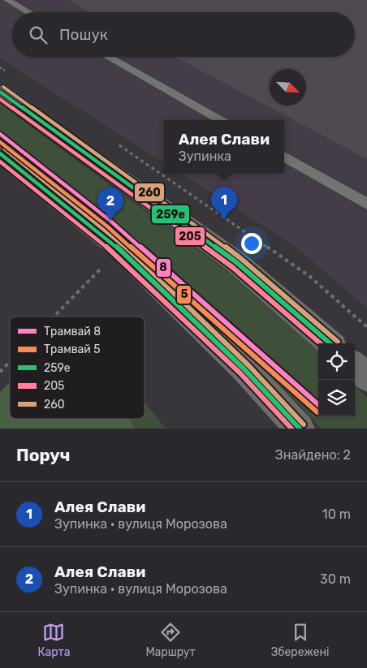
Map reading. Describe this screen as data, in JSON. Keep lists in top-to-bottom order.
{
  "lines": [
    "transit line 260",
    "transit line 259е",
    "transit line 205",
    "tram line 8",
    "tram line 5"
  ],
  "legend": [
    "Трамвай 8",
    "Трамвай 5",
    "259е",
    "205",
    "260"
  ],
  "north": "bottom right",
  "page": {
    "search": "Пошук",
    "popup": ["Aлея Слави", "Зупинка"],
    "pins": ["1", "2"],
    "heading": ["Поруч", "Знайдено: 2"],
    "list": [
      {
        "mark": "1",
        "name": "Aлея Слави",
        "note": "Зупинка · вулиця Морозова",
        "value": "10 m"
      },
      {
        "mark": "2",
        "name": "Алея Слави",
        "note": "Зупинка · вулиця Морозова",
        "value": "30 m"
      }
    ],
    "nav": ["Карта", "Маршрут", "Збережені"]
  }
}
